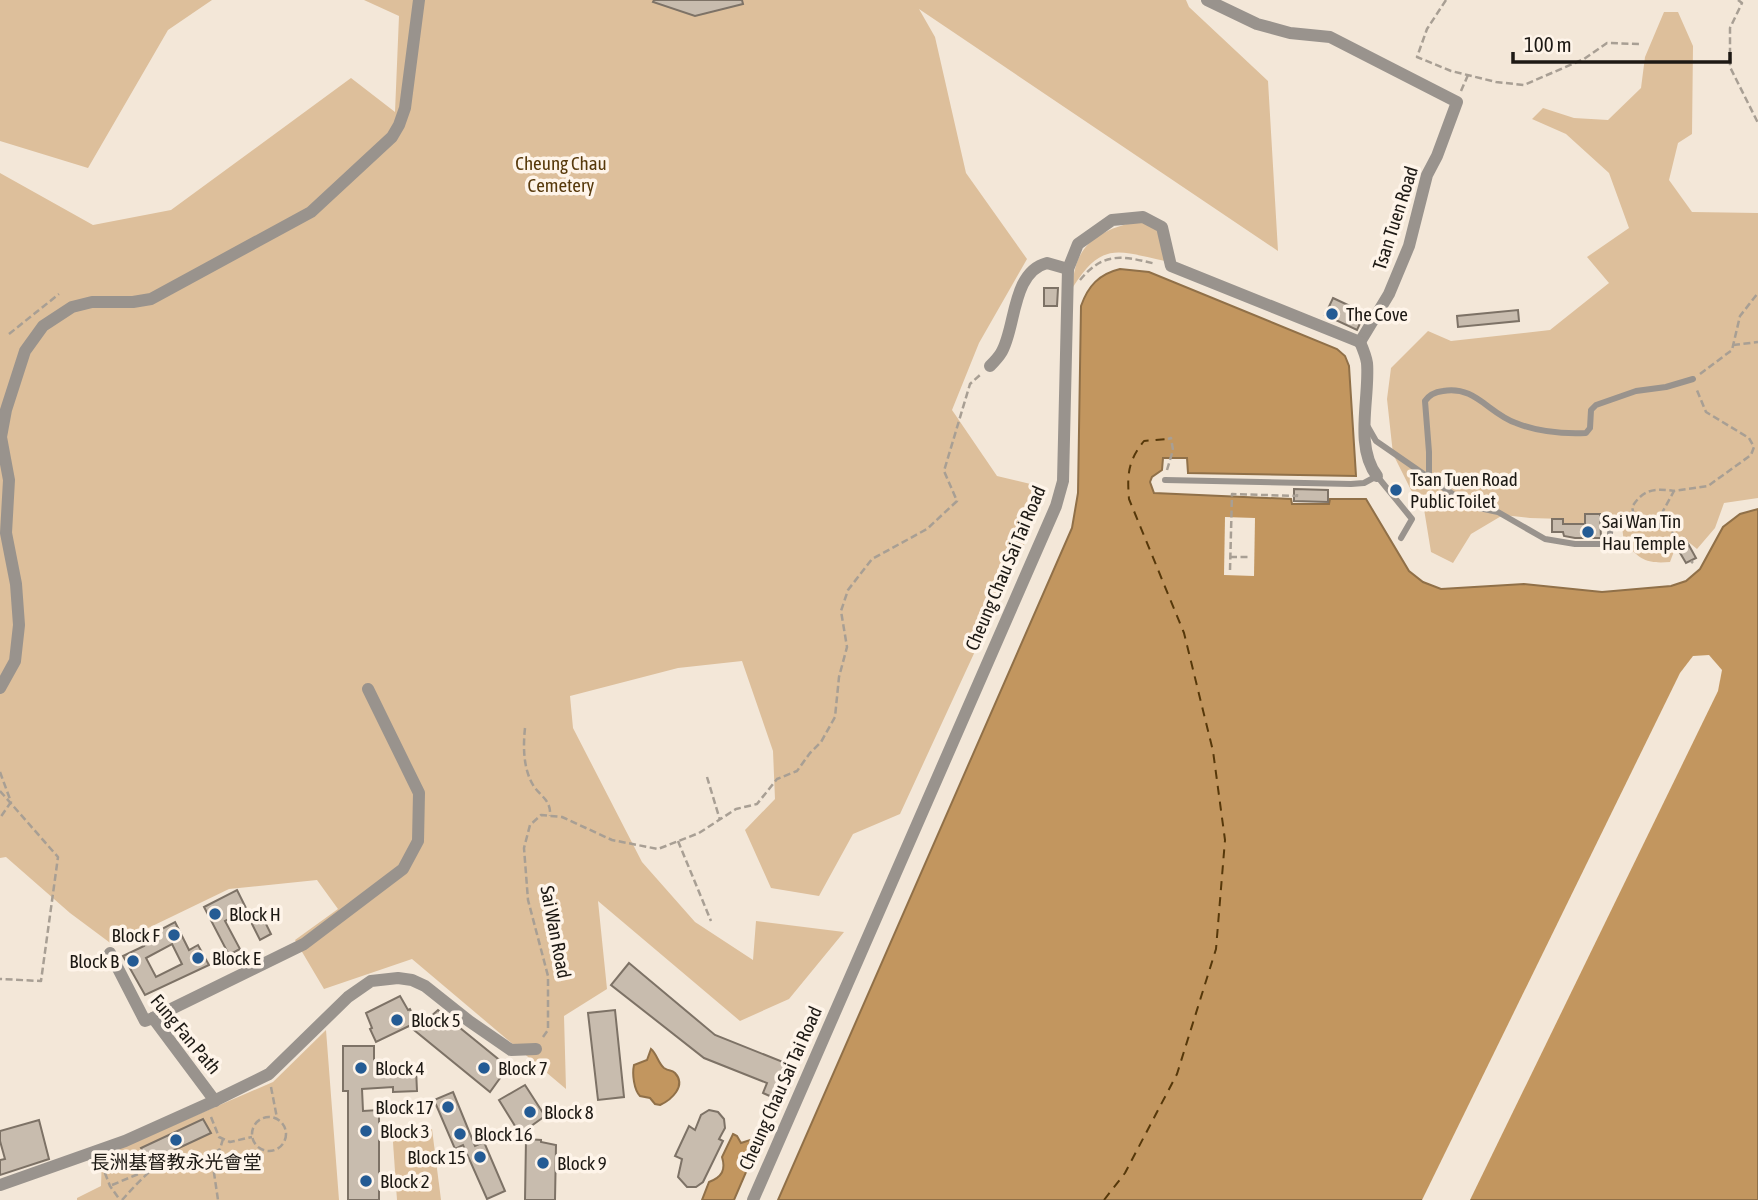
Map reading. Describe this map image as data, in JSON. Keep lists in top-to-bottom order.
{
  "streets": {
    "street": ["Tsan Tuen Road", "Cheung Chau Sai Tai Road", "Fung Fan Path"],
    "path": ["Sai Wan Road"]
  },
  "parks": ["Cheung Chau Cemetery"],
  "places": [
    "The Cove",
    "Tsan Tuen Road Public Toilet",
    "Sai Wan Tin Hau Temple",
    "Block H",
    "Block F",
    "Block E",
    "Block B",
    "Block 5",
    "Block 4",
    "Block 7",
    "Block 17",
    "Block 8",
    "Block 3",
    "Block 16",
    "長洲基督教永光會堂",
    "Block 15",
    "Block 9",
    "Block 2"
  ],
  "scale_bar": "100 m"
}
